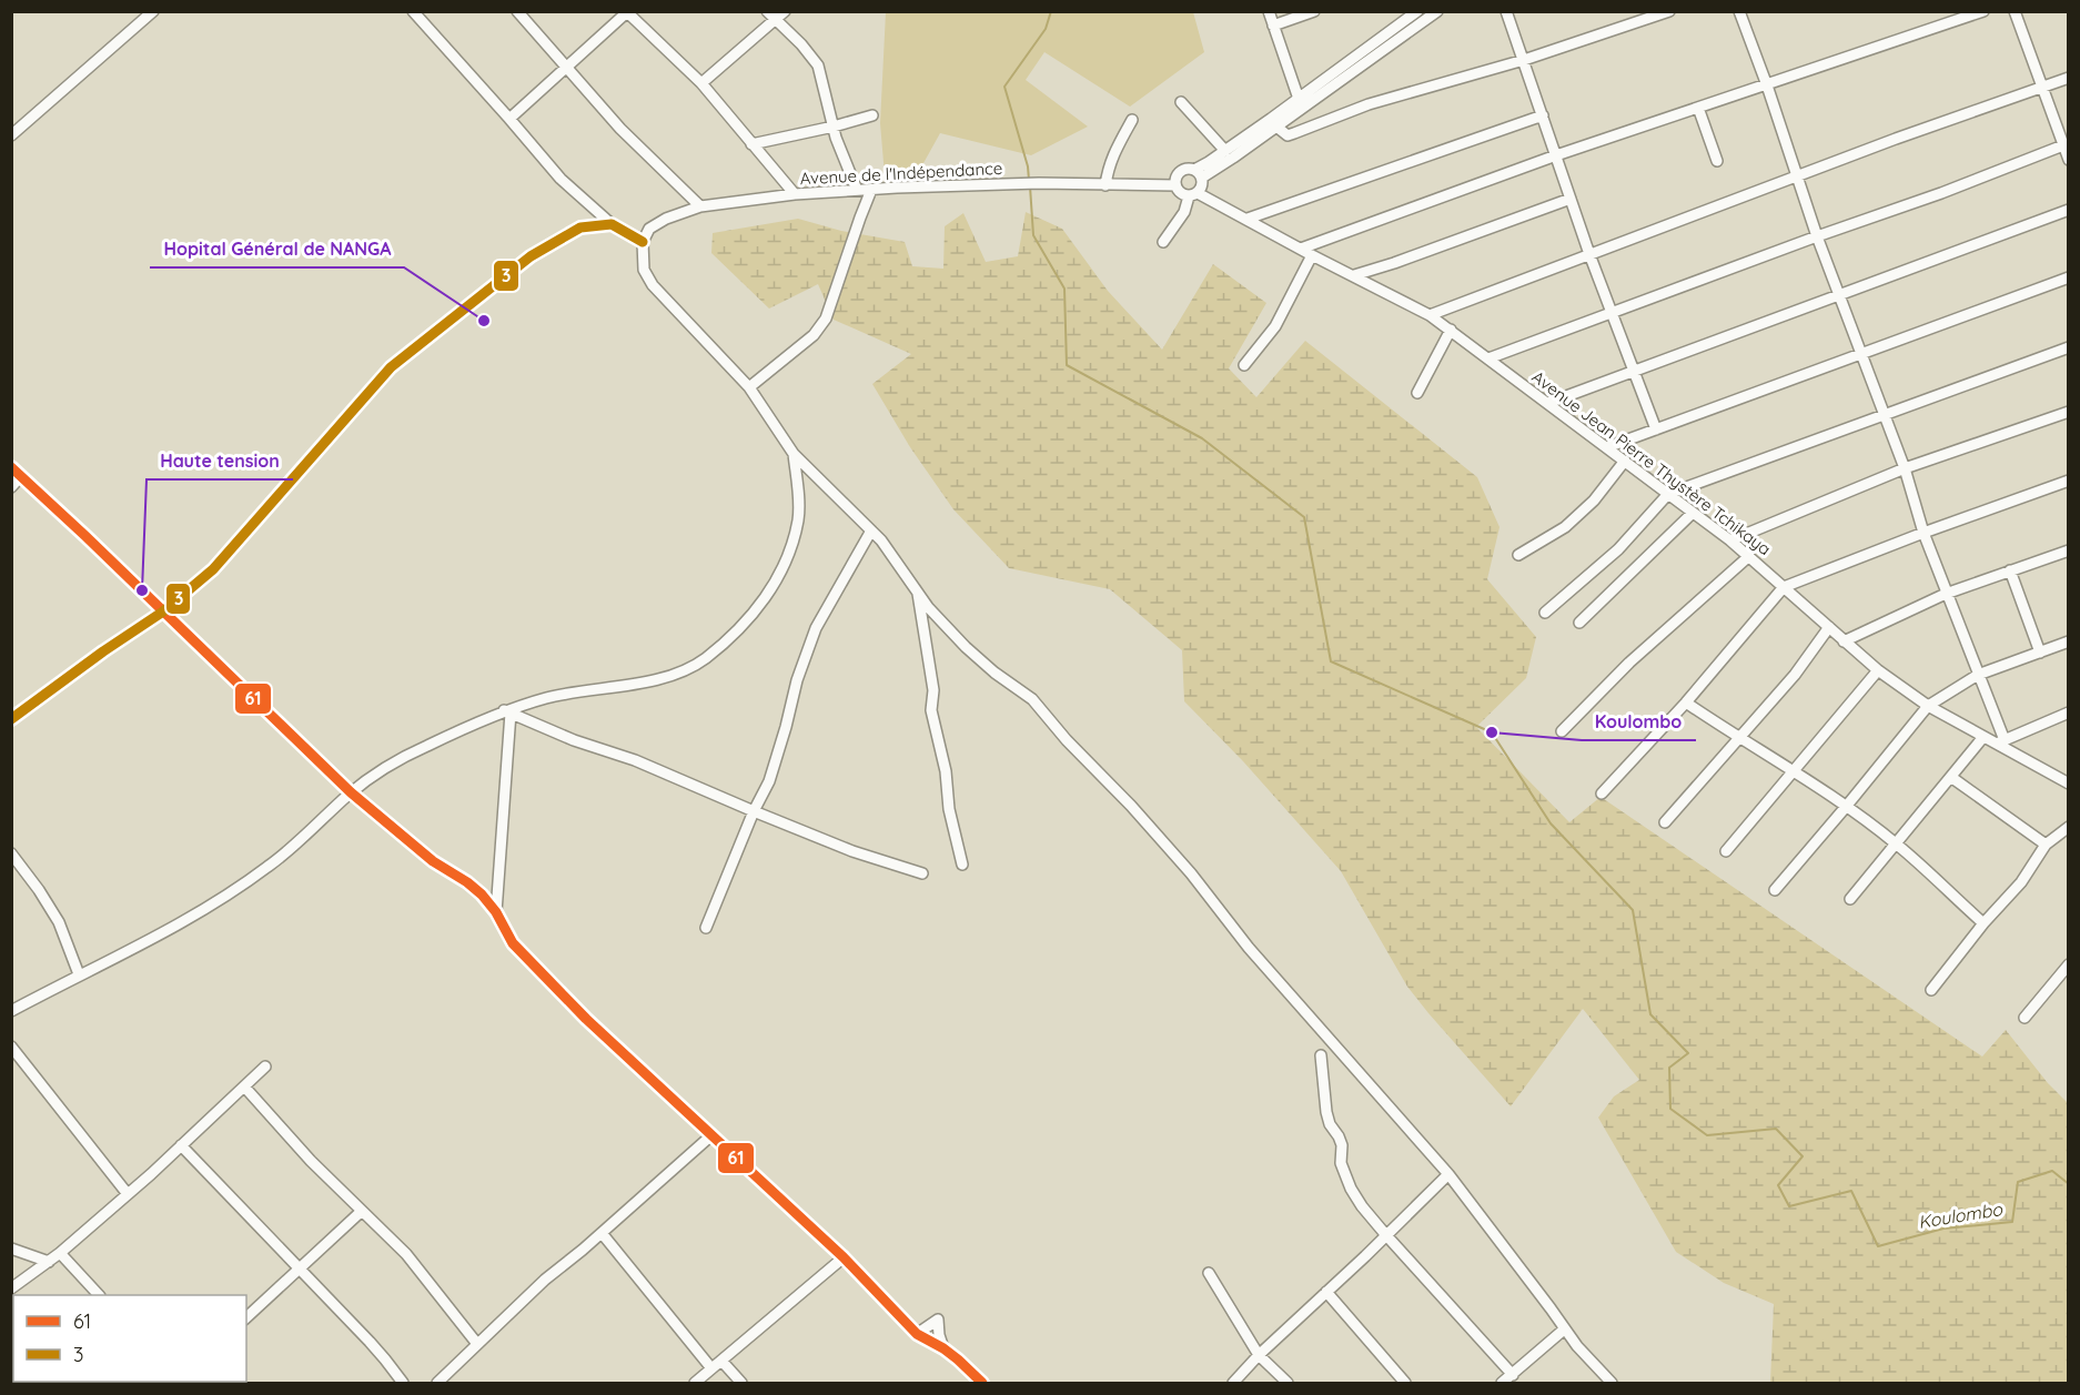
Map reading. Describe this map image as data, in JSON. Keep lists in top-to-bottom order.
{
  "streets": {
    "street": ["Avenue de l'Indépendance", "Avenue Jean Pierre Thystère Tchikaya"]
  },
  "crossings": [
    ["Avenue de l'Indépendance", "Avenue Jean Pierre Thystère Tchikaya"]
  ],
  "water": ["Koulombo"],
  "places": ["Hopital Général de NANGA", "Haute tension", "Koulombo"],
  "lines": ["transit line 3", "transit line 61"],
  "legend": ["61", "3"]
}
